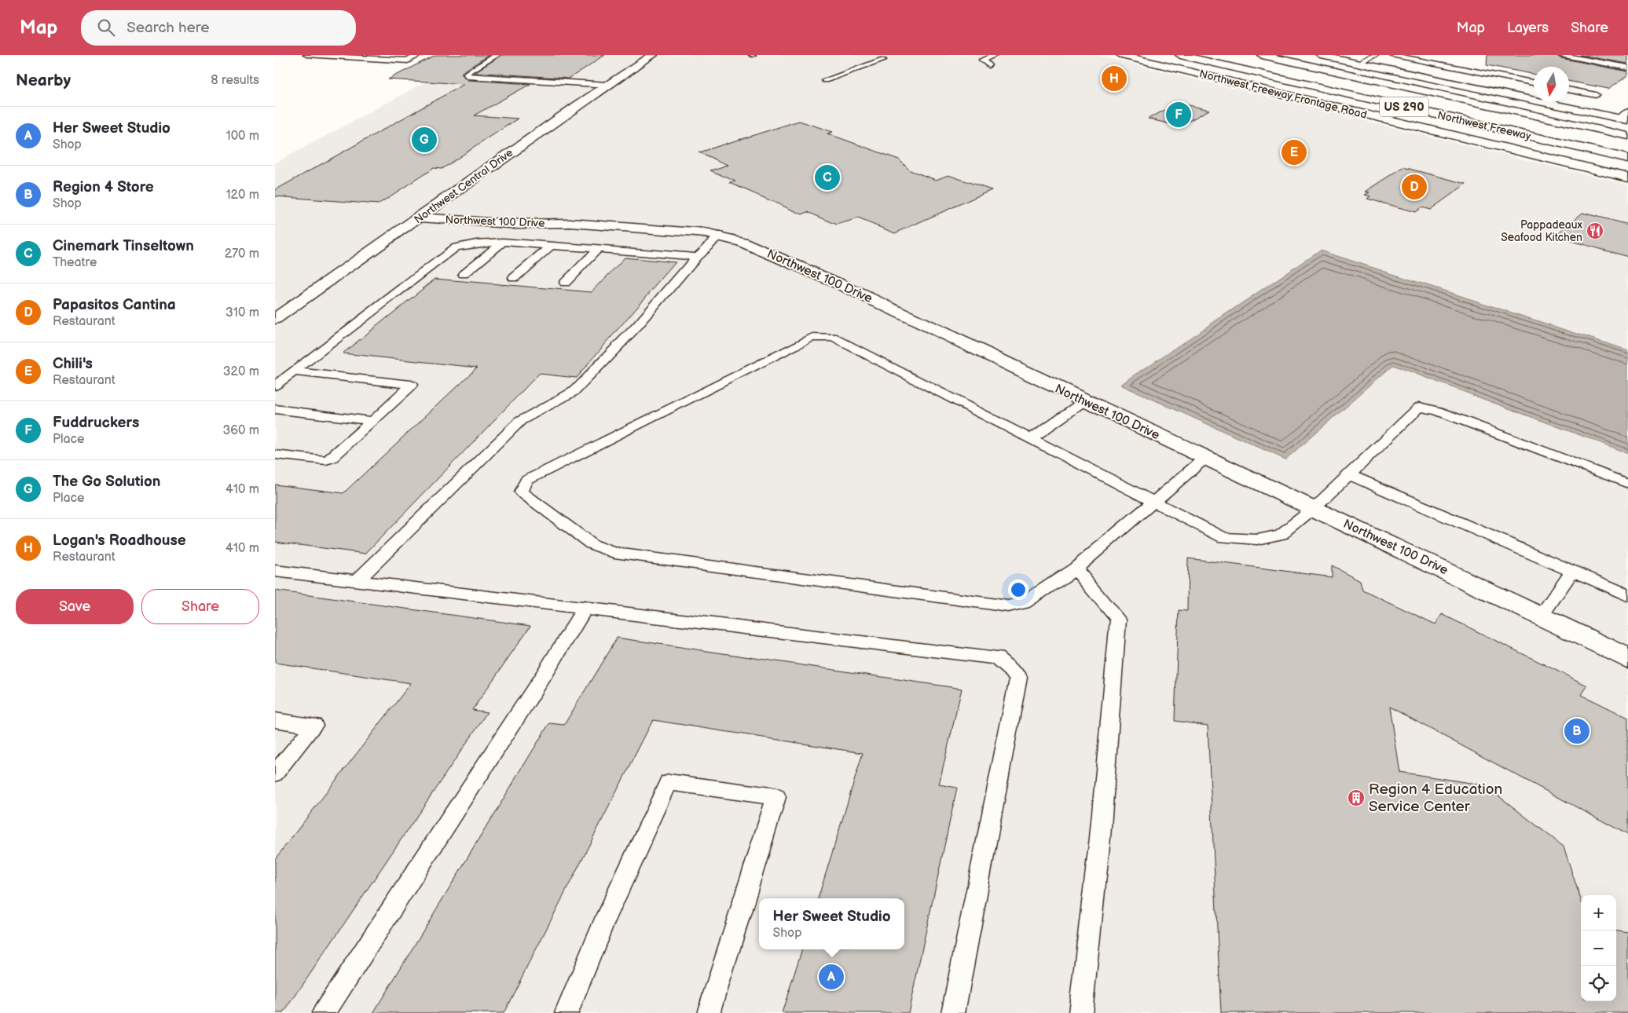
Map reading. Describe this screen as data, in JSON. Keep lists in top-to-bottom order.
{
  "streets": {
    "main road": [
      "Northwest Freeway Frontage Road",
      "US 290",
      "Northwest Freeway",
      "Northwest Central Drive",
      "Northwest 100 Drive"
    ]
  },
  "crossings": [
    ["Northwest Central Drive", "Northwest 100 Drive"]
  ],
  "places": {
    "restaurant": ["Pappadeaux Seafood Kitchen"],
    "building": ["Region 4 Education Service Center"]
  },
  "north": "bottom",
  "page": {
    "header": "Map",
    "search": "Search here",
    "nav": ["Map", "Layers", "Share"],
    "heading": ["Nearby", "8 results"],
    "pins": [
      "H",
      "F",
      "G",
      "E",
      "C",
      "D",
      "B",
      "A"
    ],
    "list": [
      {
        "mark": "A",
        "name": "Her Sweet Studio",
        "note": "Shop",
        "value": "100 m"
      },
      {
        "mark": "B",
        "name": "Region 4 Store",
        "note": "Shop",
        "value": "120 m"
      },
      {
        "mark": "C",
        "name": "Cinemark Tinseltown",
        "note": "Theatre",
        "value": "270 m"
      },
      {
        "mark": "D",
        "name": "Papasitos Cantina",
        "note": "Restaurant",
        "value": "310 m"
      },
      {
        "mark": "E",
        "name": "Chili's",
        "note": "Restaurant",
        "value": "320 m"
      },
      {
        "mark": "F",
        "name": "Fuddruckers",
        "note": "Place",
        "value": "360 m"
      },
      {
        "mark": "G",
        "name": "The Go Solution",
        "note": "Place",
        "value": "410 m"
      },
      {
        "mark": "H",
        "name": "Logan's Roadhouse",
        "note": "Restaurant",
        "value": "410 m"
      }
    ],
    "buttons": ["Save", "Share"],
    "map_buttons": ["+", "−"],
    "popup": ["Her Sweet Studio", "Shop"]
  }
}
